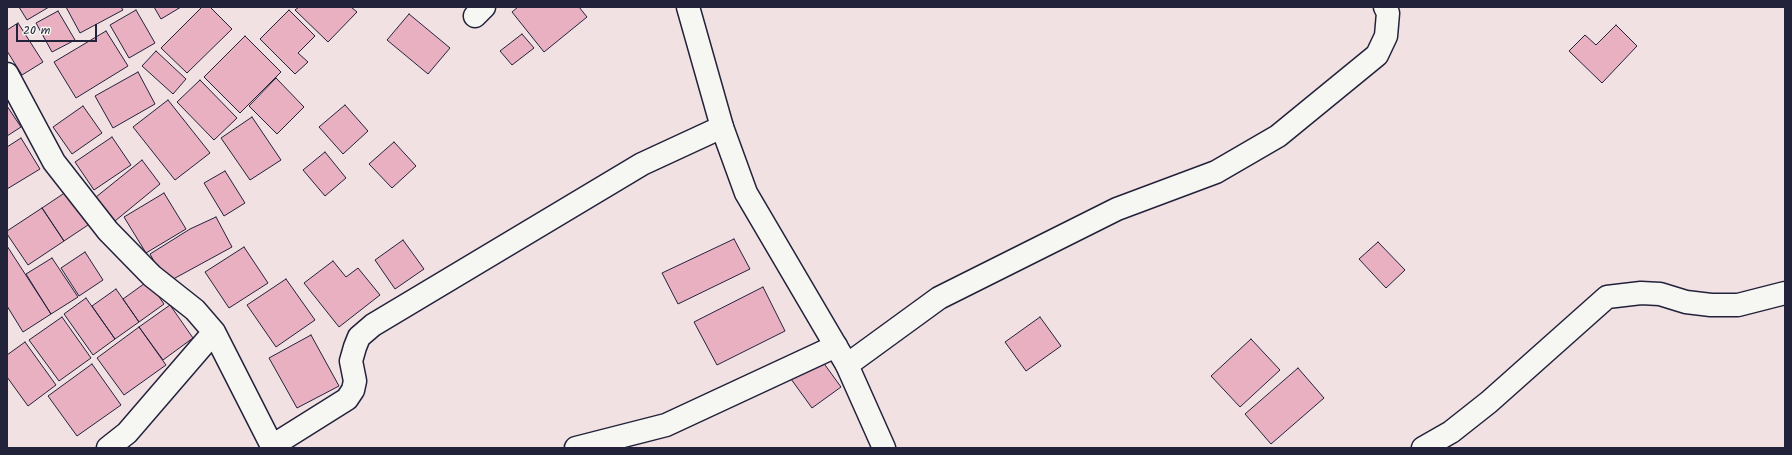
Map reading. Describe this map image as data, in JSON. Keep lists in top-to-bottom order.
{
  "scale_bar": "20 m"
}
